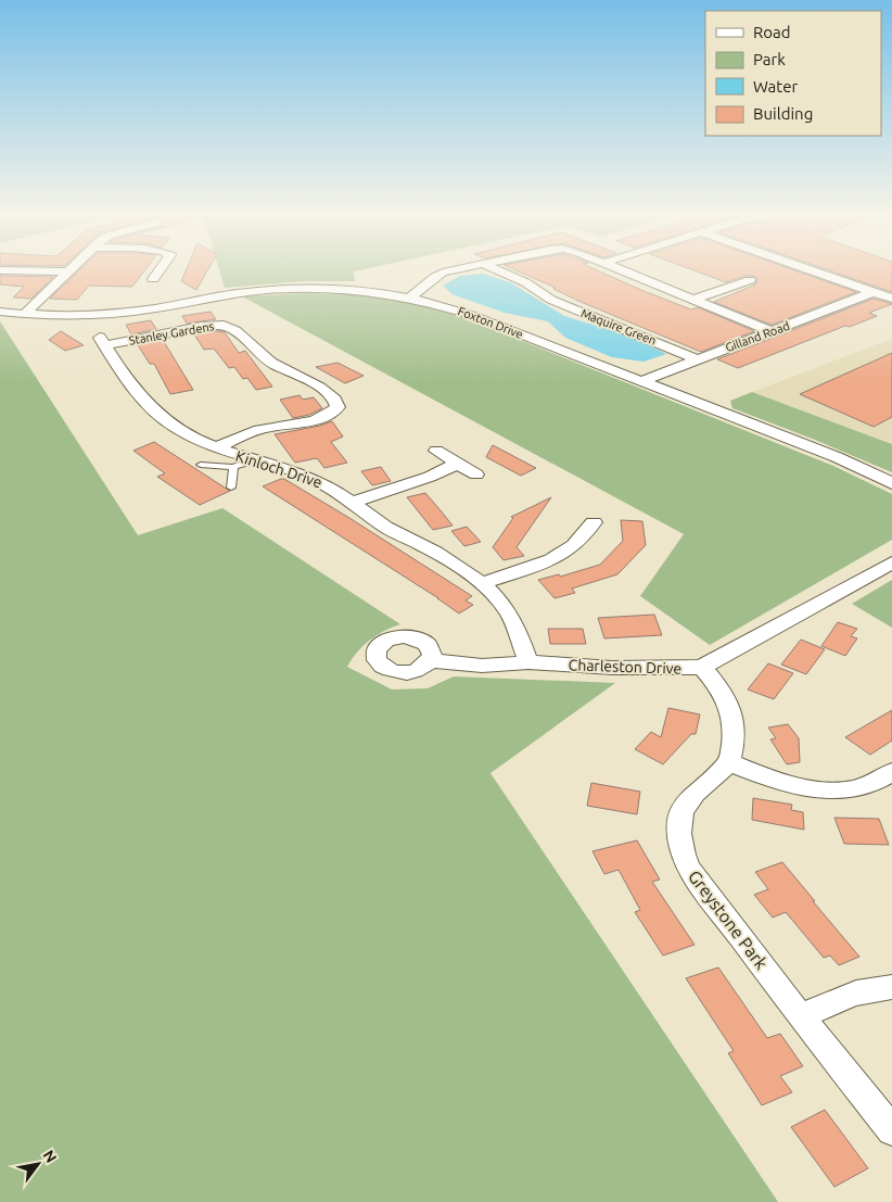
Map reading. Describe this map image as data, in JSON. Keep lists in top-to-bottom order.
{
  "streets": {
    "street": [
      "Foxton Drive",
      "Maquire Green",
      "Stanley Gardens",
      "Gilland Road",
      "Kinloch Drive",
      "Charleston Drive",
      "Greystone Park"
    ]
  },
  "crossings": [
    ["Foxton Drive", "Gilland Road"],
    ["Maquire Green", "Gilland Road"],
    ["Stanley Gardens", "Kinloch Drive"],
    ["Kinloch Drive", "Charleston Drive"]
  ],
  "legend": [
    "Road",
    "Park",
    "Water",
    "Building"
  ],
  "north": "top right"
}
